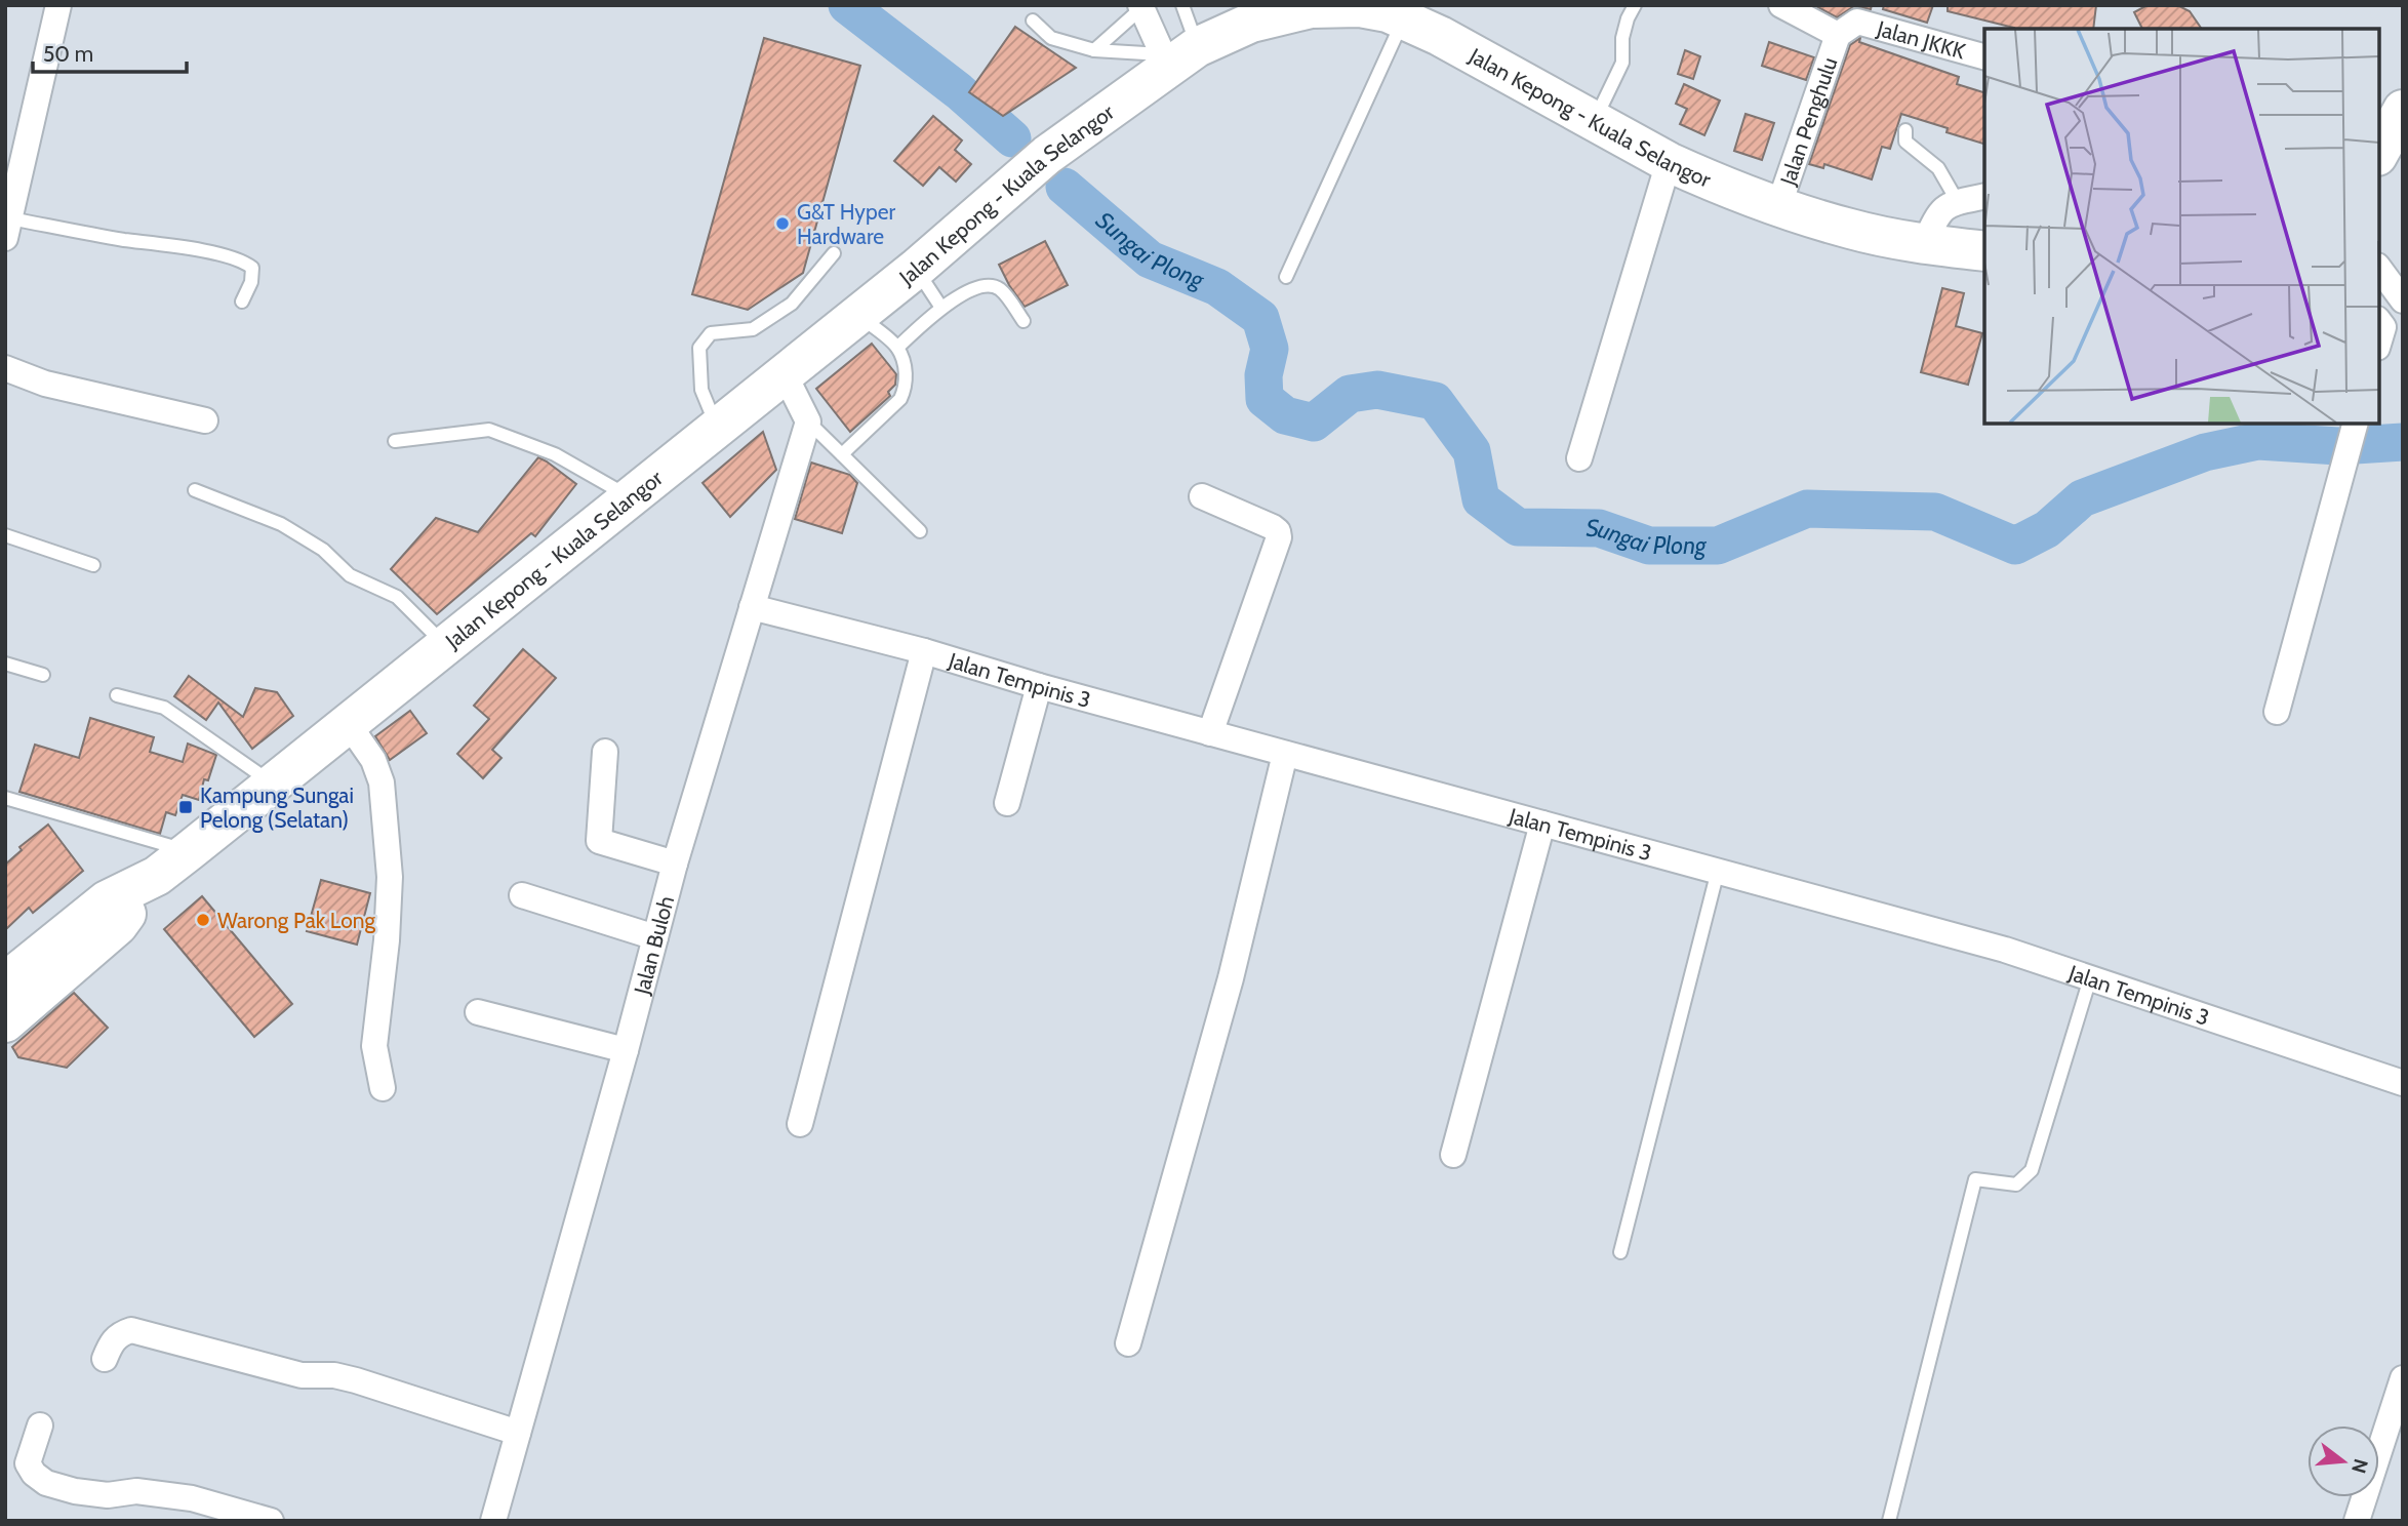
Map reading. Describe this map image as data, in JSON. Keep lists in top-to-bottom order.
{
  "streets": {
    "highway": ["Jalan Kepong - Kuala Selangor"],
    "street": [
      "Jalan JKKK",
      "Jalan Penghulu",
      "Jalan Tempinis 3",
      "Jalan Buloh"
    ]
  },
  "crossings": [
    ["Jalan JKKK", "Jalan Penghulu"],
    ["Jalan Kepong - Kuala Selangor", "Jalan Penghulu"],
    ["Jalan Tempinis 3", "Jalan Buloh"]
  ],
  "water": ["Sungai Plong"],
  "places": {
    "other": ["G&T Hyper Hardware", "Warong Pak Long"],
    "transit": ["Kampung Sungai Pelong (Selatan)"]
  },
  "scale_bar": "50 m",
  "north": "right"
}
